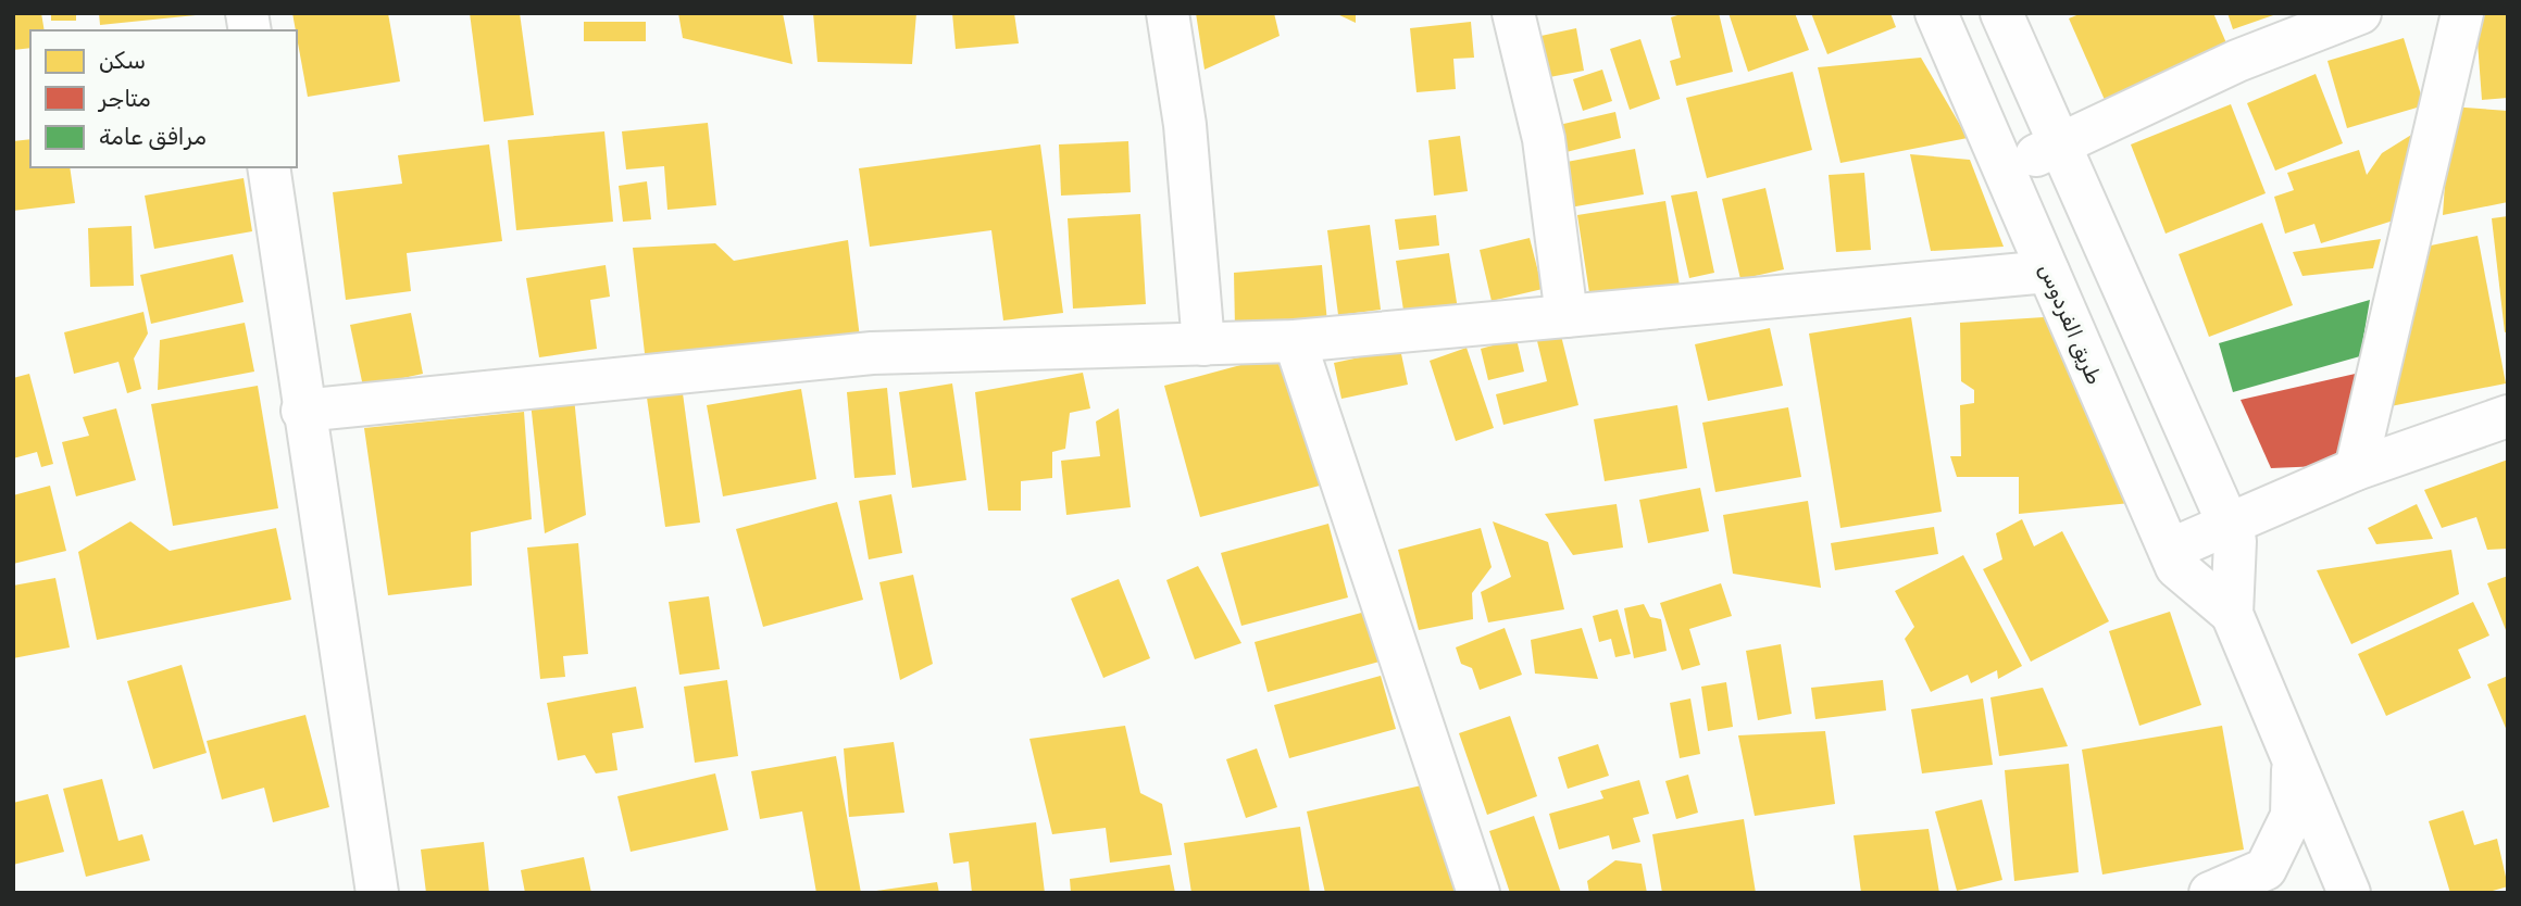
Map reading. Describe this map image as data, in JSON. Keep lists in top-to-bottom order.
{
  "streets": {
    "street": ["طريق الفردوس"]
  },
  "legend": ["سكن", "متاجر", "مرافق عامة"]
}
